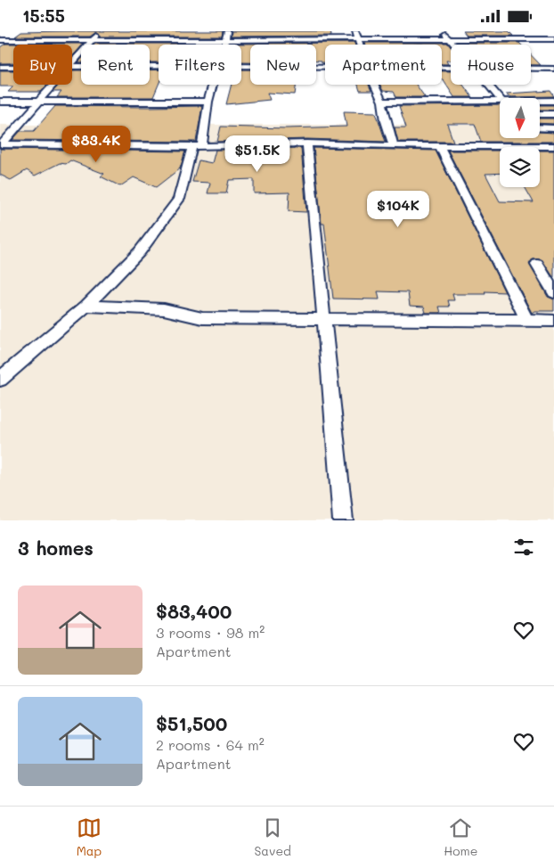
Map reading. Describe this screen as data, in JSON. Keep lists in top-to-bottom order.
{
  "north": "bottom",
  "page": {
    "status": "15:55",
    "chip": [
      "Buy",
      "Rent",
      "Filters",
      "New",
      "Apartment",
      "House"
    ],
    "price": ["$83.4K", "$51.5K", "$104K"],
    "heading": "3 homes",
    "list": [
      {
        "name": "$83,400",
        "note": "3 rooms · 98 m² · Apartment"
      },
      {
        "name": "$51,500",
        "note": "2 rooms · 64 m² · Apartment"
      }
    ],
    "tabs": ["Map", "Saved", "Home"]
  }
}
